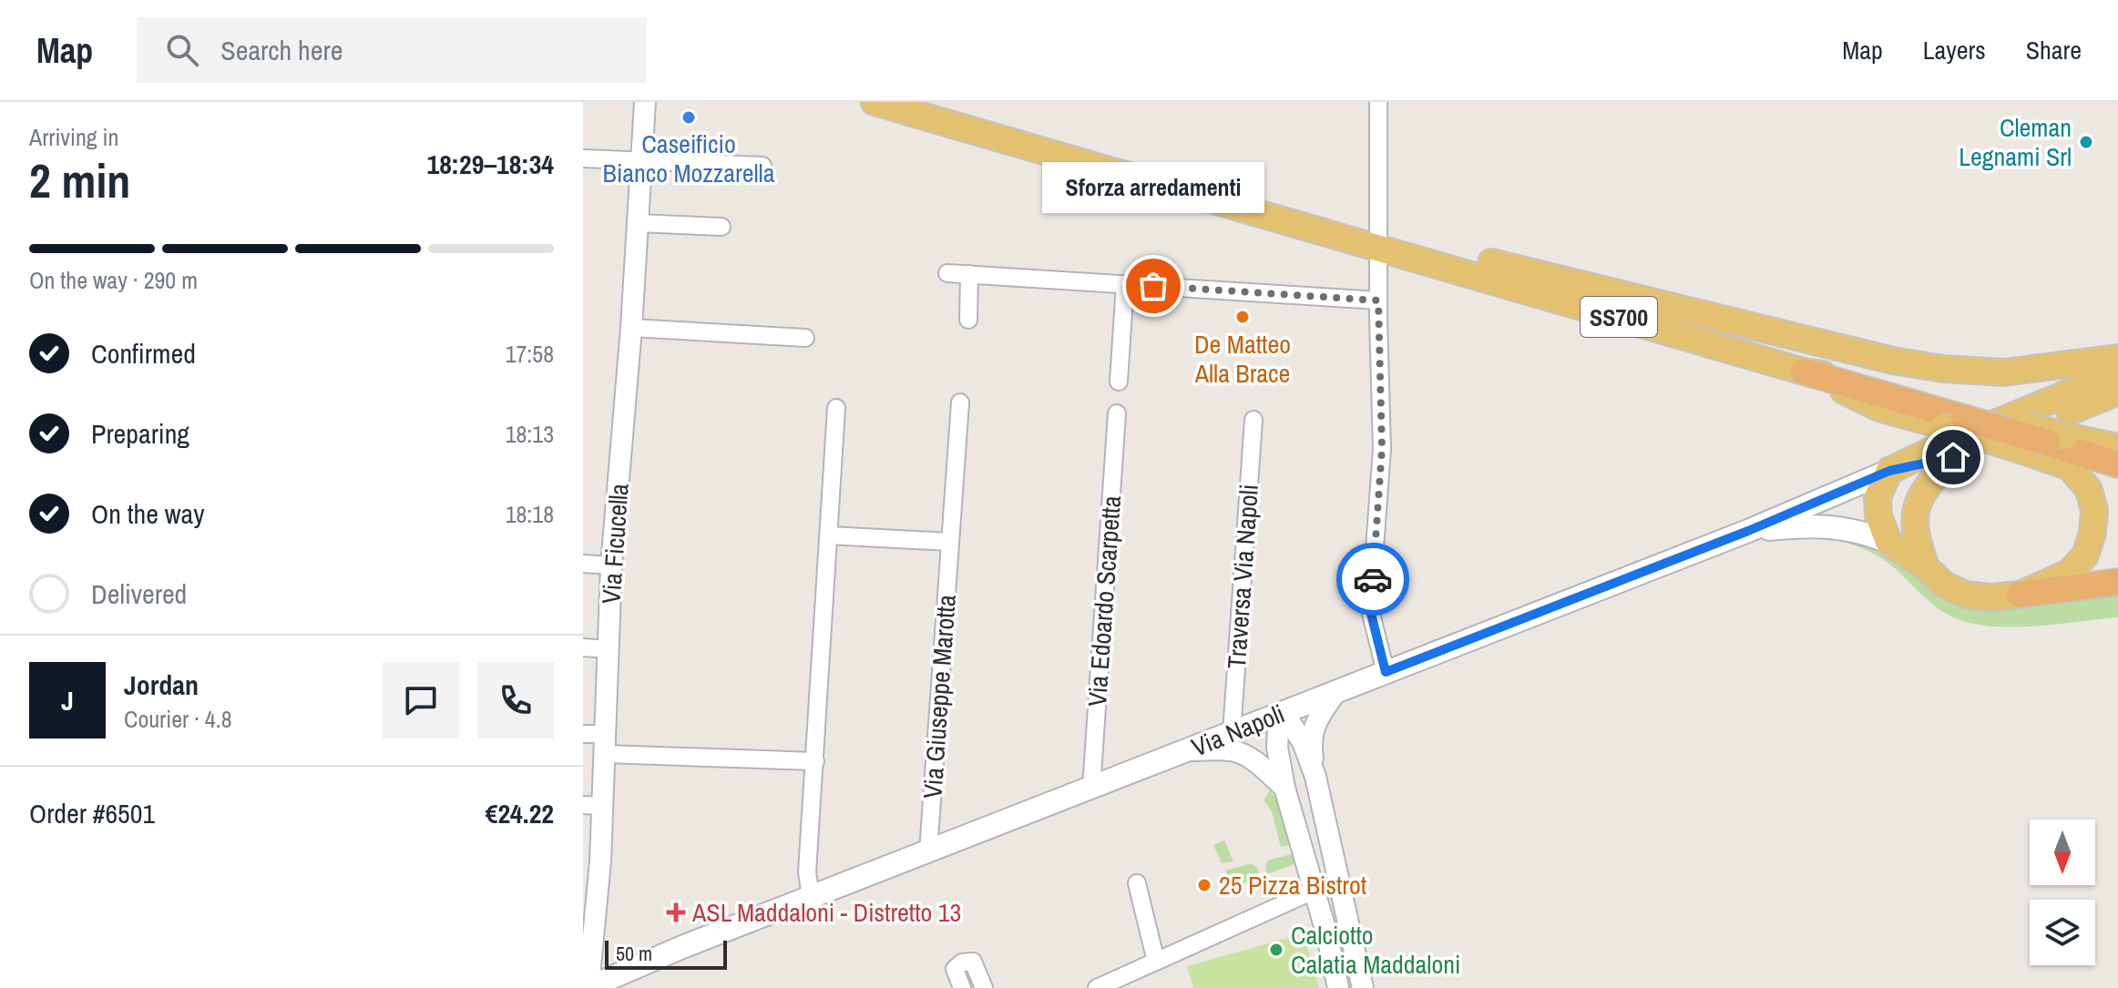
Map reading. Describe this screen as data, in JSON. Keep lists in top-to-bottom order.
{
  "streets": {
    "highway": ["SS700"],
    "main road": ["Via Napoli"],
    "street": [
      "Via Ficucella",
      "Traversa Via Napoli",
      "Via Edoardo Scarpetta",
      "Via Giuseppe Marotta"
    ]
  },
  "crossings": [
    ["Via Ficucella", "Via Napoli"],
    ["Traversa Via Napoli", "Via Napoli"],
    ["Via Edoardo Scarpetta", "Via Napoli"],
    ["Via Giuseppe Marotta", "Via Napoli"]
  ],
  "places": {
    "other": [
      "Caseificio Bianco Mozzarella",
      "Cleman Legnami Srl",
      "Sforza arredamenti",
      "De Matteo Alla Brace",
      "25 Pizza Bistrot",
      "Calciotto Calatia Maddaloni"
    ],
    "health": ["ASL Maddaloni - Distretto 13"]
  },
  "scale_bar": "50 m",
  "north": "bottom",
  "page": {
    "header": "Map",
    "search": "Search here",
    "nav": ["Map", "Layers", "Share"],
    "heading": ["2 min", "Arriving in", "18:29–18:34"],
    "panel": [
      "Jordan",
      "Courier · 4.8",
      "Order #6501",
      "€24.22"
    ],
    "bubble": "Sforza arredamenti",
    "bar": "On the way · 290 m",
    "list": [
      ["Confirmed", "17:58"],
      ["Preparing", "18:13"],
      ["On the way", "18:18"],
      "Delivered"
    ],
    "round": "J",
    "scale": "50 m"
  }
}
